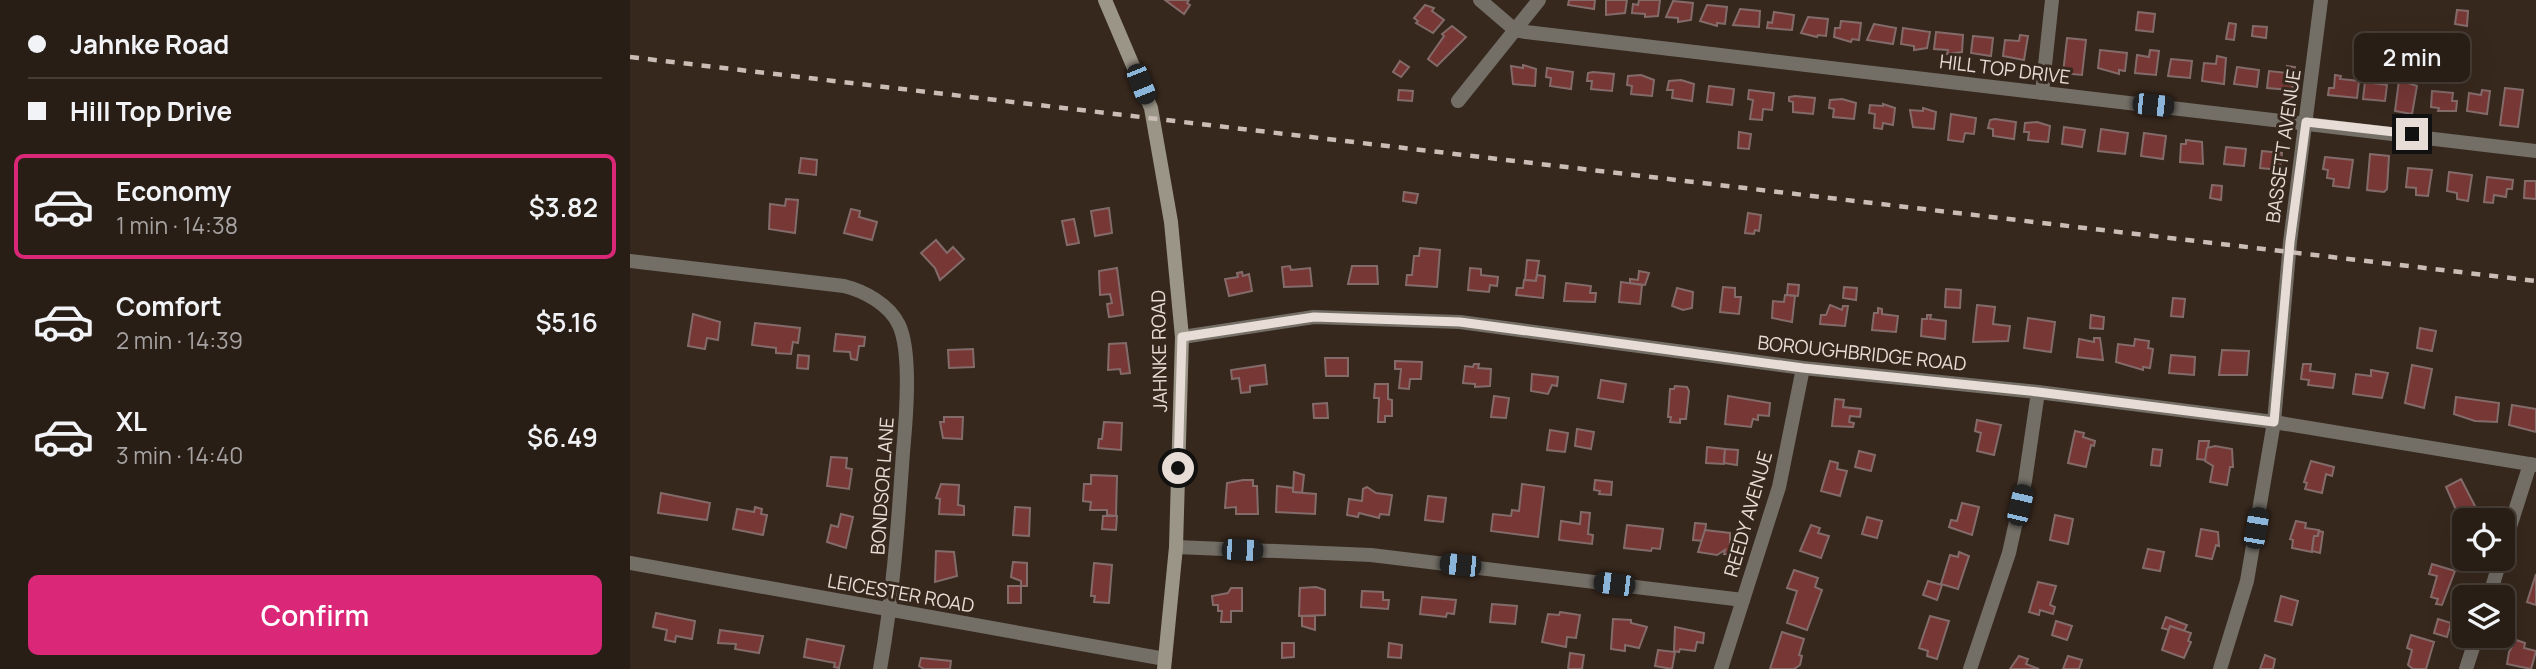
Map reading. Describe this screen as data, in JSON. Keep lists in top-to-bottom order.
{
  "streets": {
    "main road": ["JAHNKE ROAD"],
    "street": [
      "HILL TOP DRIVE",
      "BASSETT AVENUE",
      "BOROUGHBRIDGE ROAD",
      "BONDSOR LANE",
      "REEDY AVENUE",
      "LEICESTER ROAD"
    ]
  },
  "crossings": [
    ["HILL TOP DRIVE", "BASSETT AVENUE"],
    ["BASSETT AVENUE", "BOROUGHBRIDGE ROAD"],
    ["JAHNKE ROAD", "BOROUGHBRIDGE ROAD"],
    ["JAHNKE ROAD", "LEICESTER ROAD"],
    ["BOROUGHBRIDGE ROAD", "REEDY AVENUE"],
    ["BONDSOR LANE", "LEICESTER ROAD"]
  ],
  "page": {
    "banner": ["Jahnke Road", "Hill Top Drive"],
    "bubble": "2 min",
    "list": [
      {
        "name": "Economy",
        "note": "1 min · 14:38",
        "value": "$3.82"
      },
      {
        "name": "Comfort",
        "note": "2 min · 14:39",
        "value": "$5.16"
      },
      {
        "name": "XL",
        "note": "3 min · 14:40",
        "value": "$6.49"
      }
    ],
    "buttons": "Confirm"
  }
}
